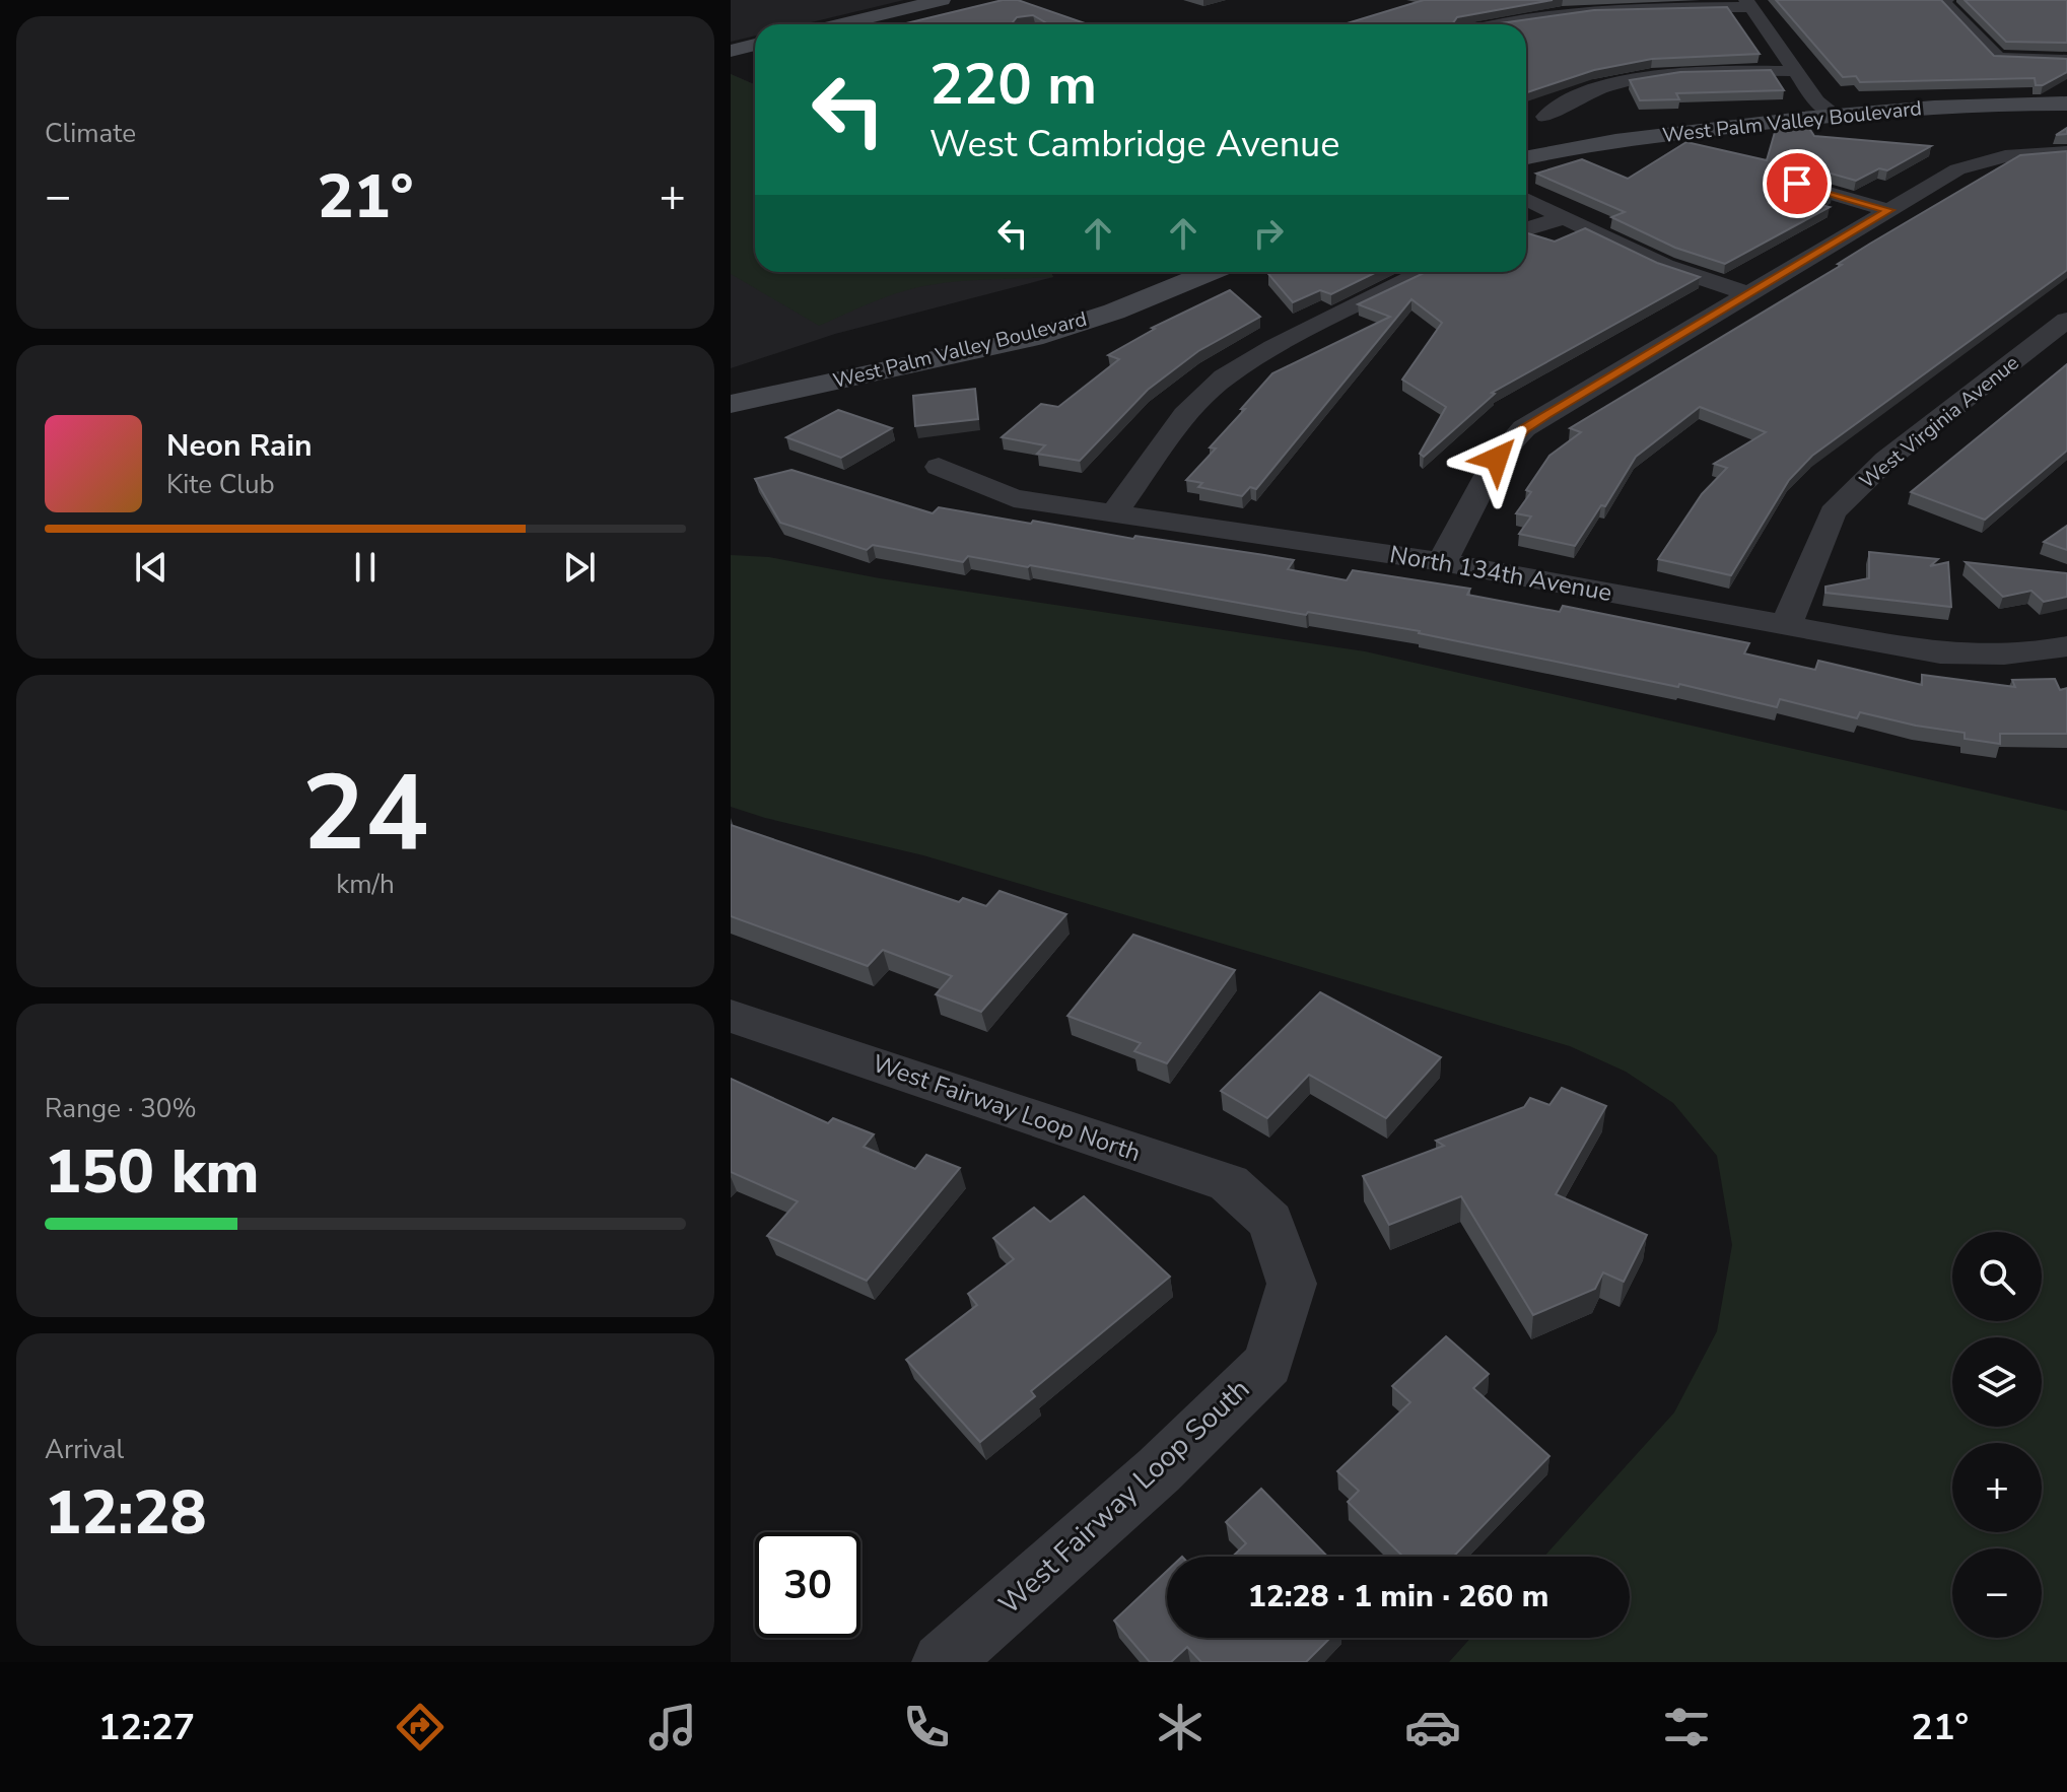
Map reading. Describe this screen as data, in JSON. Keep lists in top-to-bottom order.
{
  "streets": {
    "street": [
      "West Palm Valley Boulevard",
      "West Virginia Avenue",
      "North 134th Avenue",
      "West Fairway Loop North",
      "West Fairway Loop South"
    ]
  },
  "crossings": [
    ["West Virginia Avenue", "North 134th Avenue"],
    ["West Fairway Loop North", "West Fairway Loop South"]
  ],
  "page": {
    "tile": [
      "Climate",
      ["24", "km/h"],
      ["Range · 30%", "150 km"],
      ["Arrival", "12:28"]
    ],
    "turn": ["220 m", "West Cambridge Avenue"],
    "heat": ["−", "21°", "+"],
    "song": ["Neon Rain", "Kite Club"],
    "map_buttons": ["+", "−"],
    "limit": "30",
    "trip": "12:28 · 1 min · 260 m",
    "tabs": ["12:27", "21°"]
  }
}
